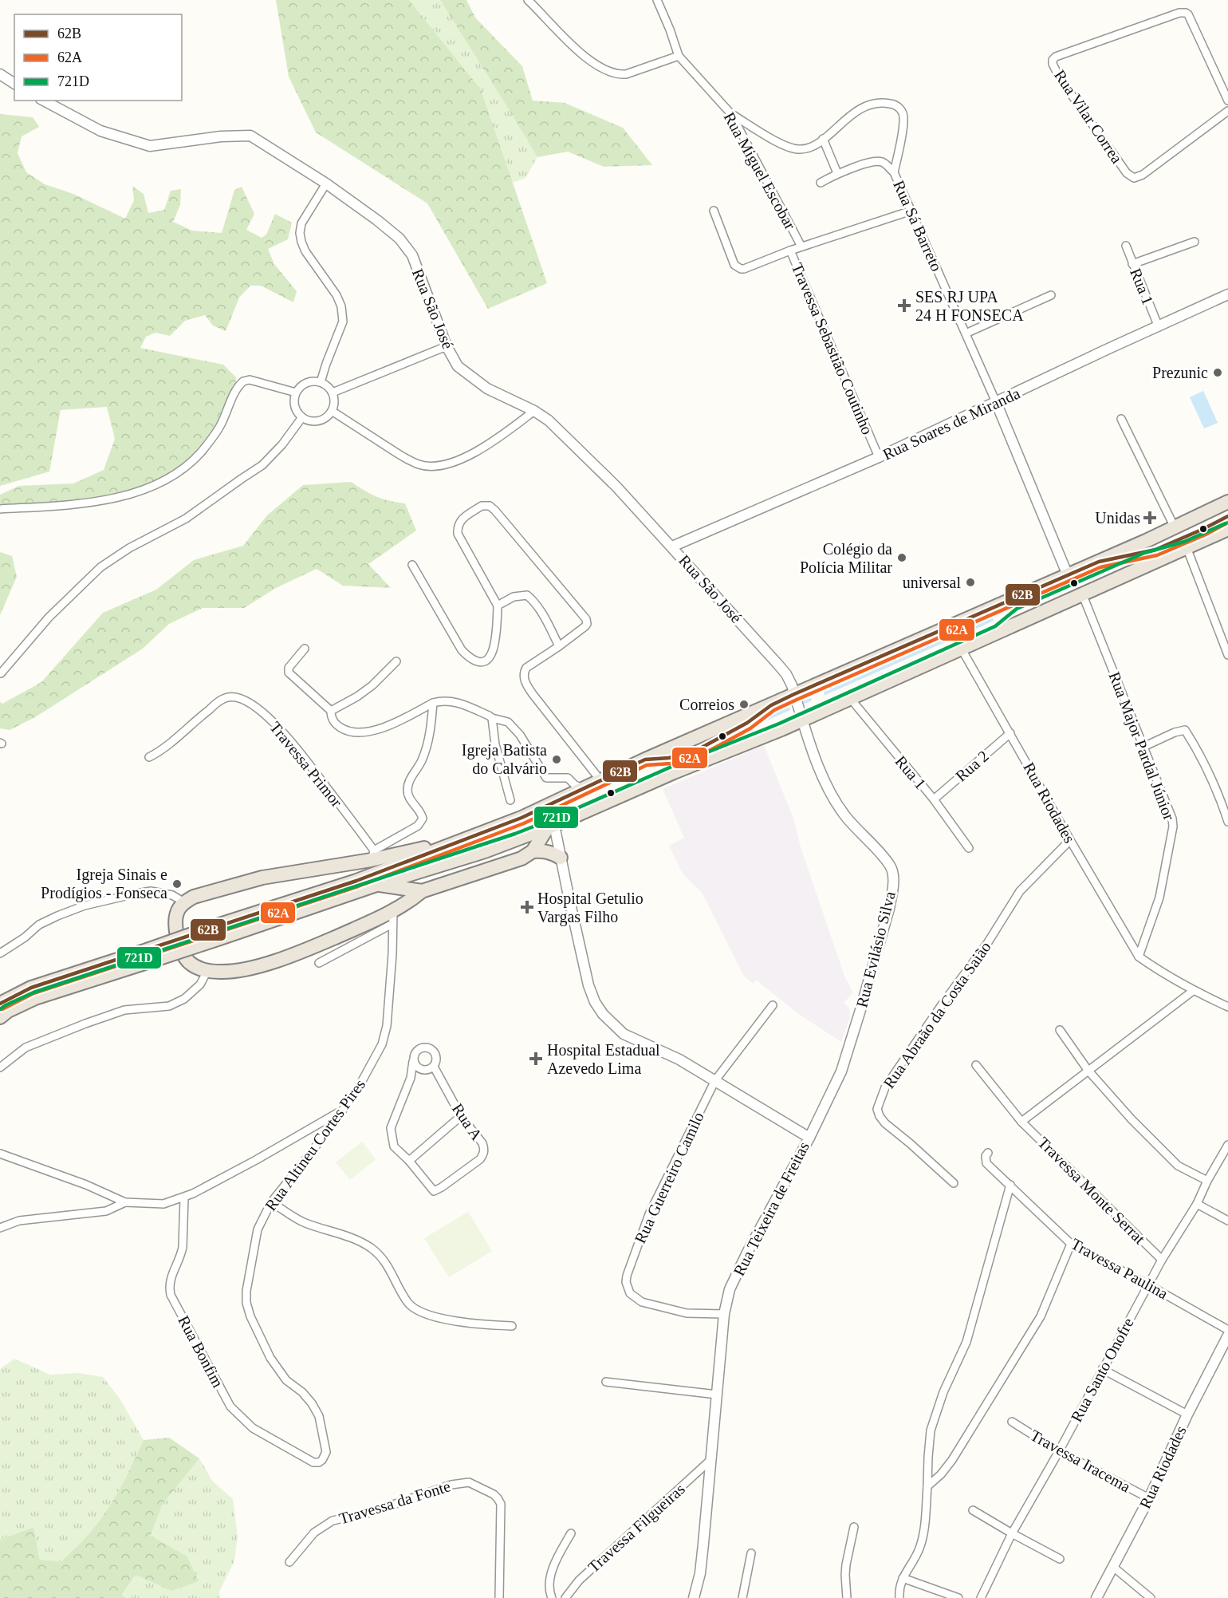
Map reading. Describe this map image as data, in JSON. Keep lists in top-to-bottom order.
{
  "streets": {
    "street": [
      "Rua Vilar Correa",
      "Rua Miguel Escobar",
      "Rua Sá Barreto",
      "Rua 1",
      "Rua São José",
      "Travessa Sebastião Coutinho",
      "Rua Soares de Miranda",
      "Rua Major Pardal Júnior",
      "Travessa Primor",
      "Rua 2",
      "Rua Riodades",
      "Rua Evilásio Silva",
      "Rua Abraão da Costa Saião",
      "Rua A",
      "Rua Altineu Cortes Pires",
      "Rua Guerreiro Camilo",
      "Travessa Monte Serrat",
      "Rua Teixeira de Freitas",
      "Travessa Paulina",
      "Rua Bonfim",
      "Rua Santo Onofre",
      "Travessa Iracema",
      "Travessa da Fonte",
      "Travessa Filgueiras"
    ]
  },
  "crossings": [
    ["Rua Miguel Escobar", "Travessa Sebastião Coutinho"],
    ["Rua Sá Barreto", "Travessa Sebastião Coutinho"],
    ["Rua Sá Barreto", "Rua Soares de Miranda"],
    ["Rua 1", "Rua Soares de Miranda"],
    ["Rua 1", "Rua 2"],
    ["Rua São José", "Rua Soares de Miranda"],
    ["Rua São José", "Rua Evilásio Silva"],
    ["Travessa Sebastião Coutinho", "Rua Soares de Miranda"],
    ["Rua Major Pardal Júnior", "Rua Riodades"],
    ["Rua 2", "Rua Riodades"],
    ["Rua Riodades", "Rua Abraão da Costa Saião"],
    ["Rua Riodades", "Travessa Iracema"],
    ["Rua Evilásio Silva", "Rua Teixeira de Freitas"],
    ["Rua Altineu Cortes Pires", "Rua Bonfim"],
    ["Rua Guerreiro Camilo", "Rua Teixeira de Freitas"],
    ["Travessa Monte Serrat", "Rua Santo Onofre"],
    ["Rua Teixeira de Freitas", "Travessa Filgueiras"],
    ["Travessa Paulina", "Rua Santo Onofre"],
    ["Rua Santo Onofre", "Travessa Iracema"]
  ],
  "places": {
    "health": [
      "SES RJ UPA 24 H FONSECA",
      "Unidas",
      "Hospital Getulio Vargas Filho",
      "Hospital Estadual Azevedo Lima"
    ],
    "other": [
      "Prezunic",
      "Colégio da Polícia Militar",
      "universal",
      "Correios",
      "Igreja Batista do Calvário",
      "Igreja Sinais e Prodígios - Fonseca"
    ]
  },
  "lines": ["transit line 62B", "transit line 62A", "transit line 721D"],
  "legend": ["62B", "62A", "721D"]
}
